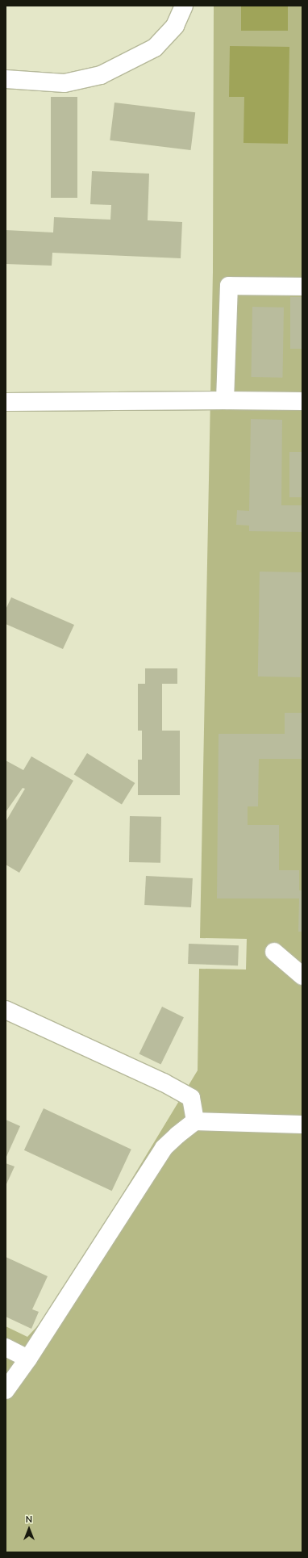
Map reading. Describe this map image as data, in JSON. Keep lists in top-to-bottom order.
{
  "north": "top"
}
